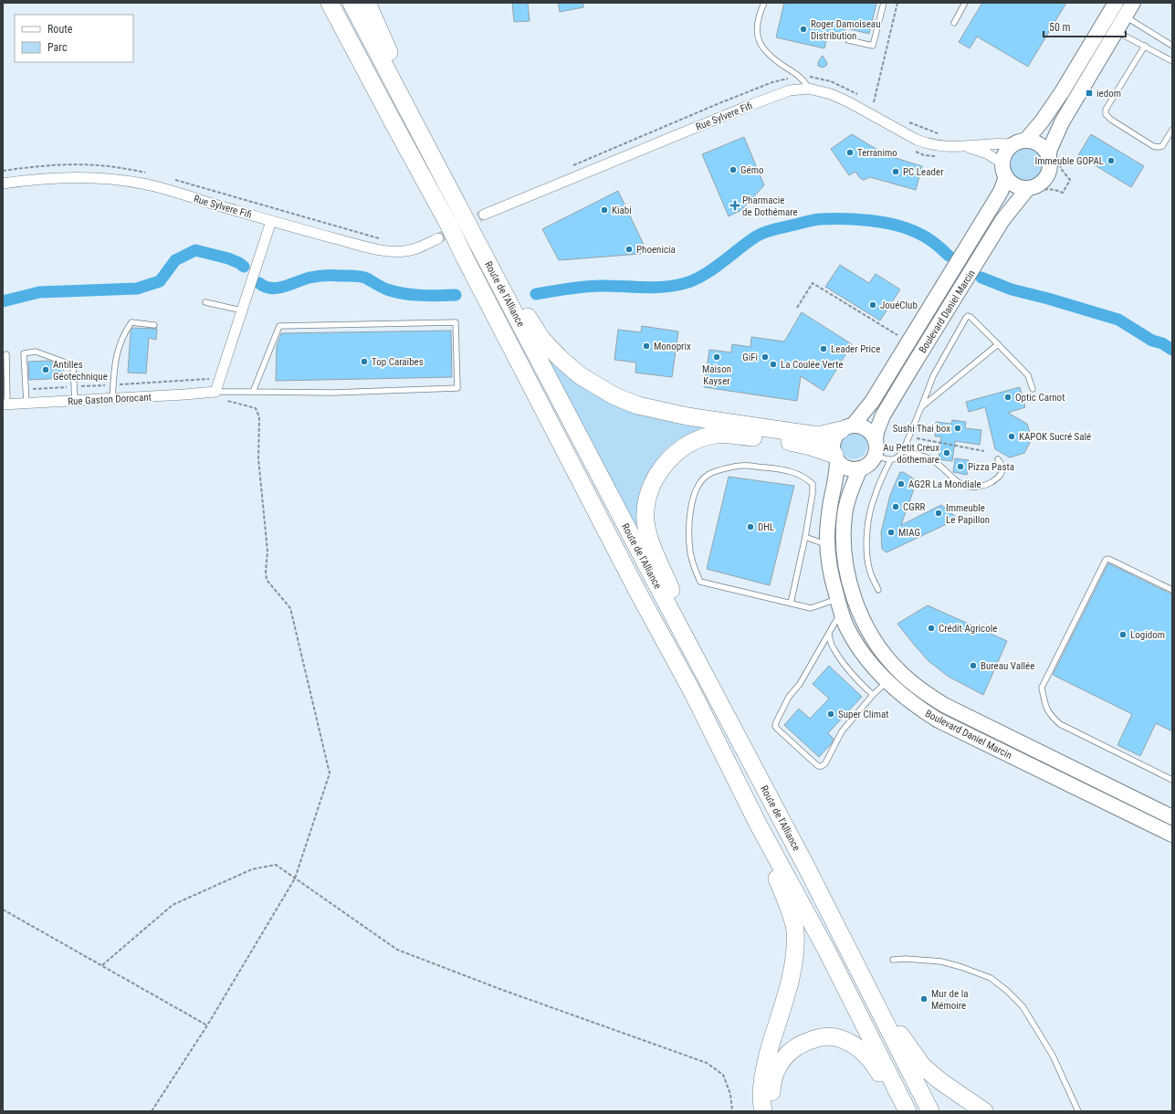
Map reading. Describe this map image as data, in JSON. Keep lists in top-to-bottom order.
{
  "streets": {
    "highway": ["Route de l'Alliance"],
    "main road": ["Boulevard Daniel Marcin"],
    "street": ["Rue Sylvere Fifi", "Rue Gaston Dorocant"]
  },
  "crossings": [
    ["Rue Sylvere Fifi", "Boulevard Daniel Marcin"]
  ],
  "places": {
    "other": [
      "Roger Damoiseau Distribution",
      "Terranimo",
      "Immeuble GOPAL",
      "Gémo",
      "PC Leader",
      "Kiabi",
      "Phoenicia",
      "JouéClub",
      "Monoprix",
      "Leader Price",
      "Maison Kayser",
      "GiFi",
      "Top Caraïbes",
      "La Coulée Verte",
      "Antilles Géotechnique",
      "Optic Carnot",
      "Sushi Thai box",
      "KAPOK Sucré Salé",
      "Au Petit Creux dothemare",
      "Pizza Pasta",
      "AG2R La Mondiale",
      "CGRR",
      "Immeuble Le Papillon",
      "DHL",
      "MIAG",
      "Crédit Agricole",
      "Logidom",
      "Bureau Vallée",
      "Super Climat",
      "Mur de la Mémoire"
    ],
    "transit": ["iedom"],
    "health": ["Pharmacie de Dothémare"]
  },
  "legend": ["Route", "Parc"],
  "scale_bar": "50 m"
}
